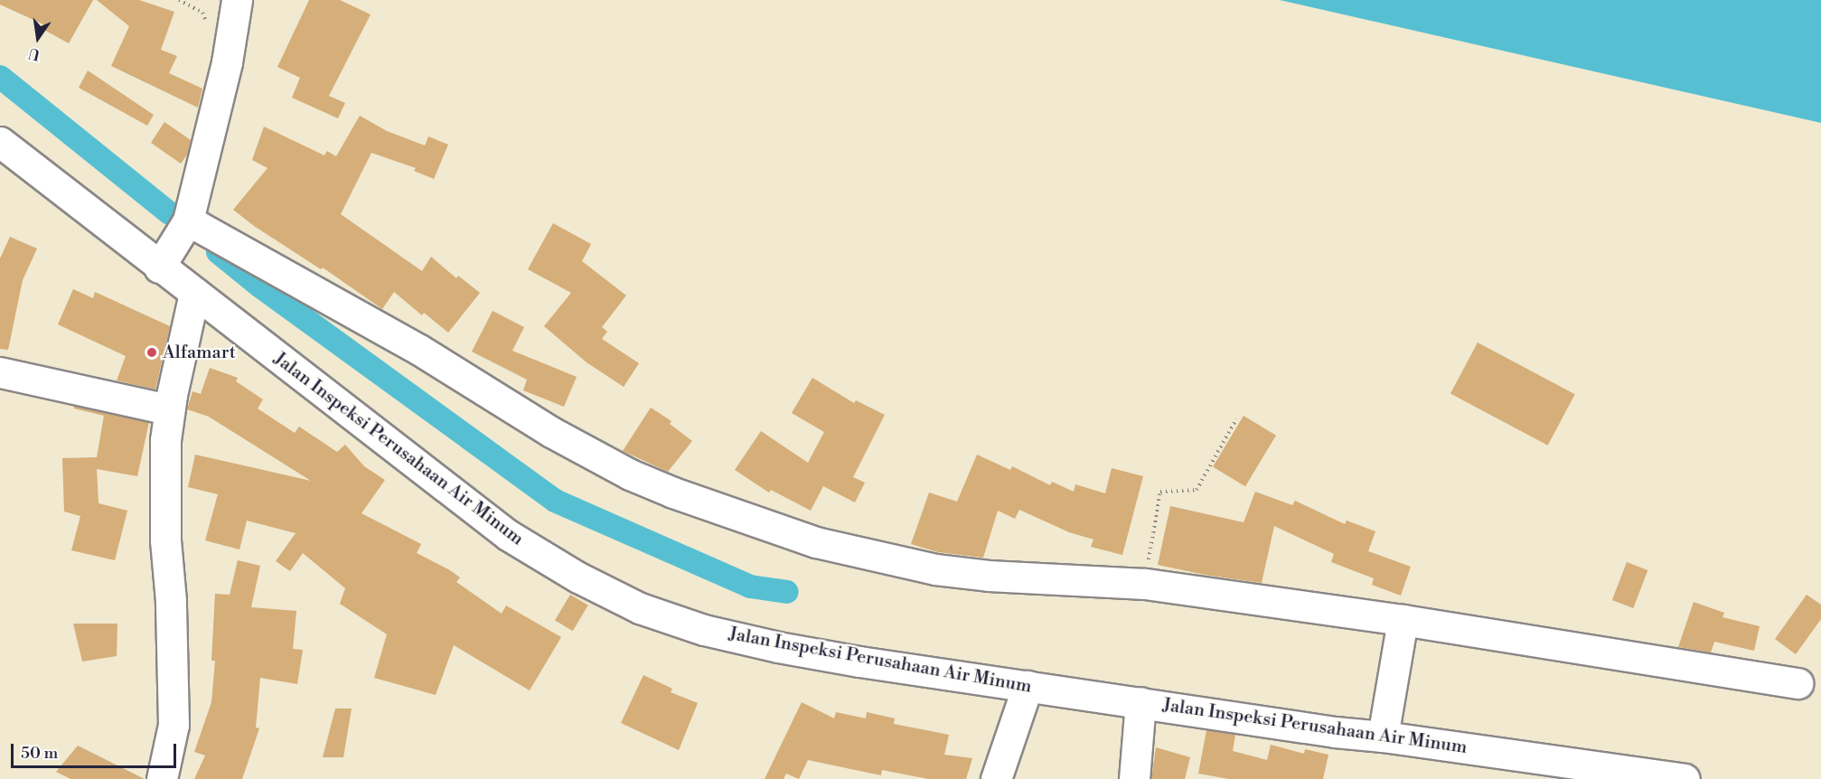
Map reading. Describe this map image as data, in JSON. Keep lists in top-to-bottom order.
{
  "streets": {
    "street": ["Jalan Inspeksi Perusahaan Air Minum"]
  },
  "places": ["Alfamart"],
  "scale_bar": "50 m",
  "north": "bottom"
}
